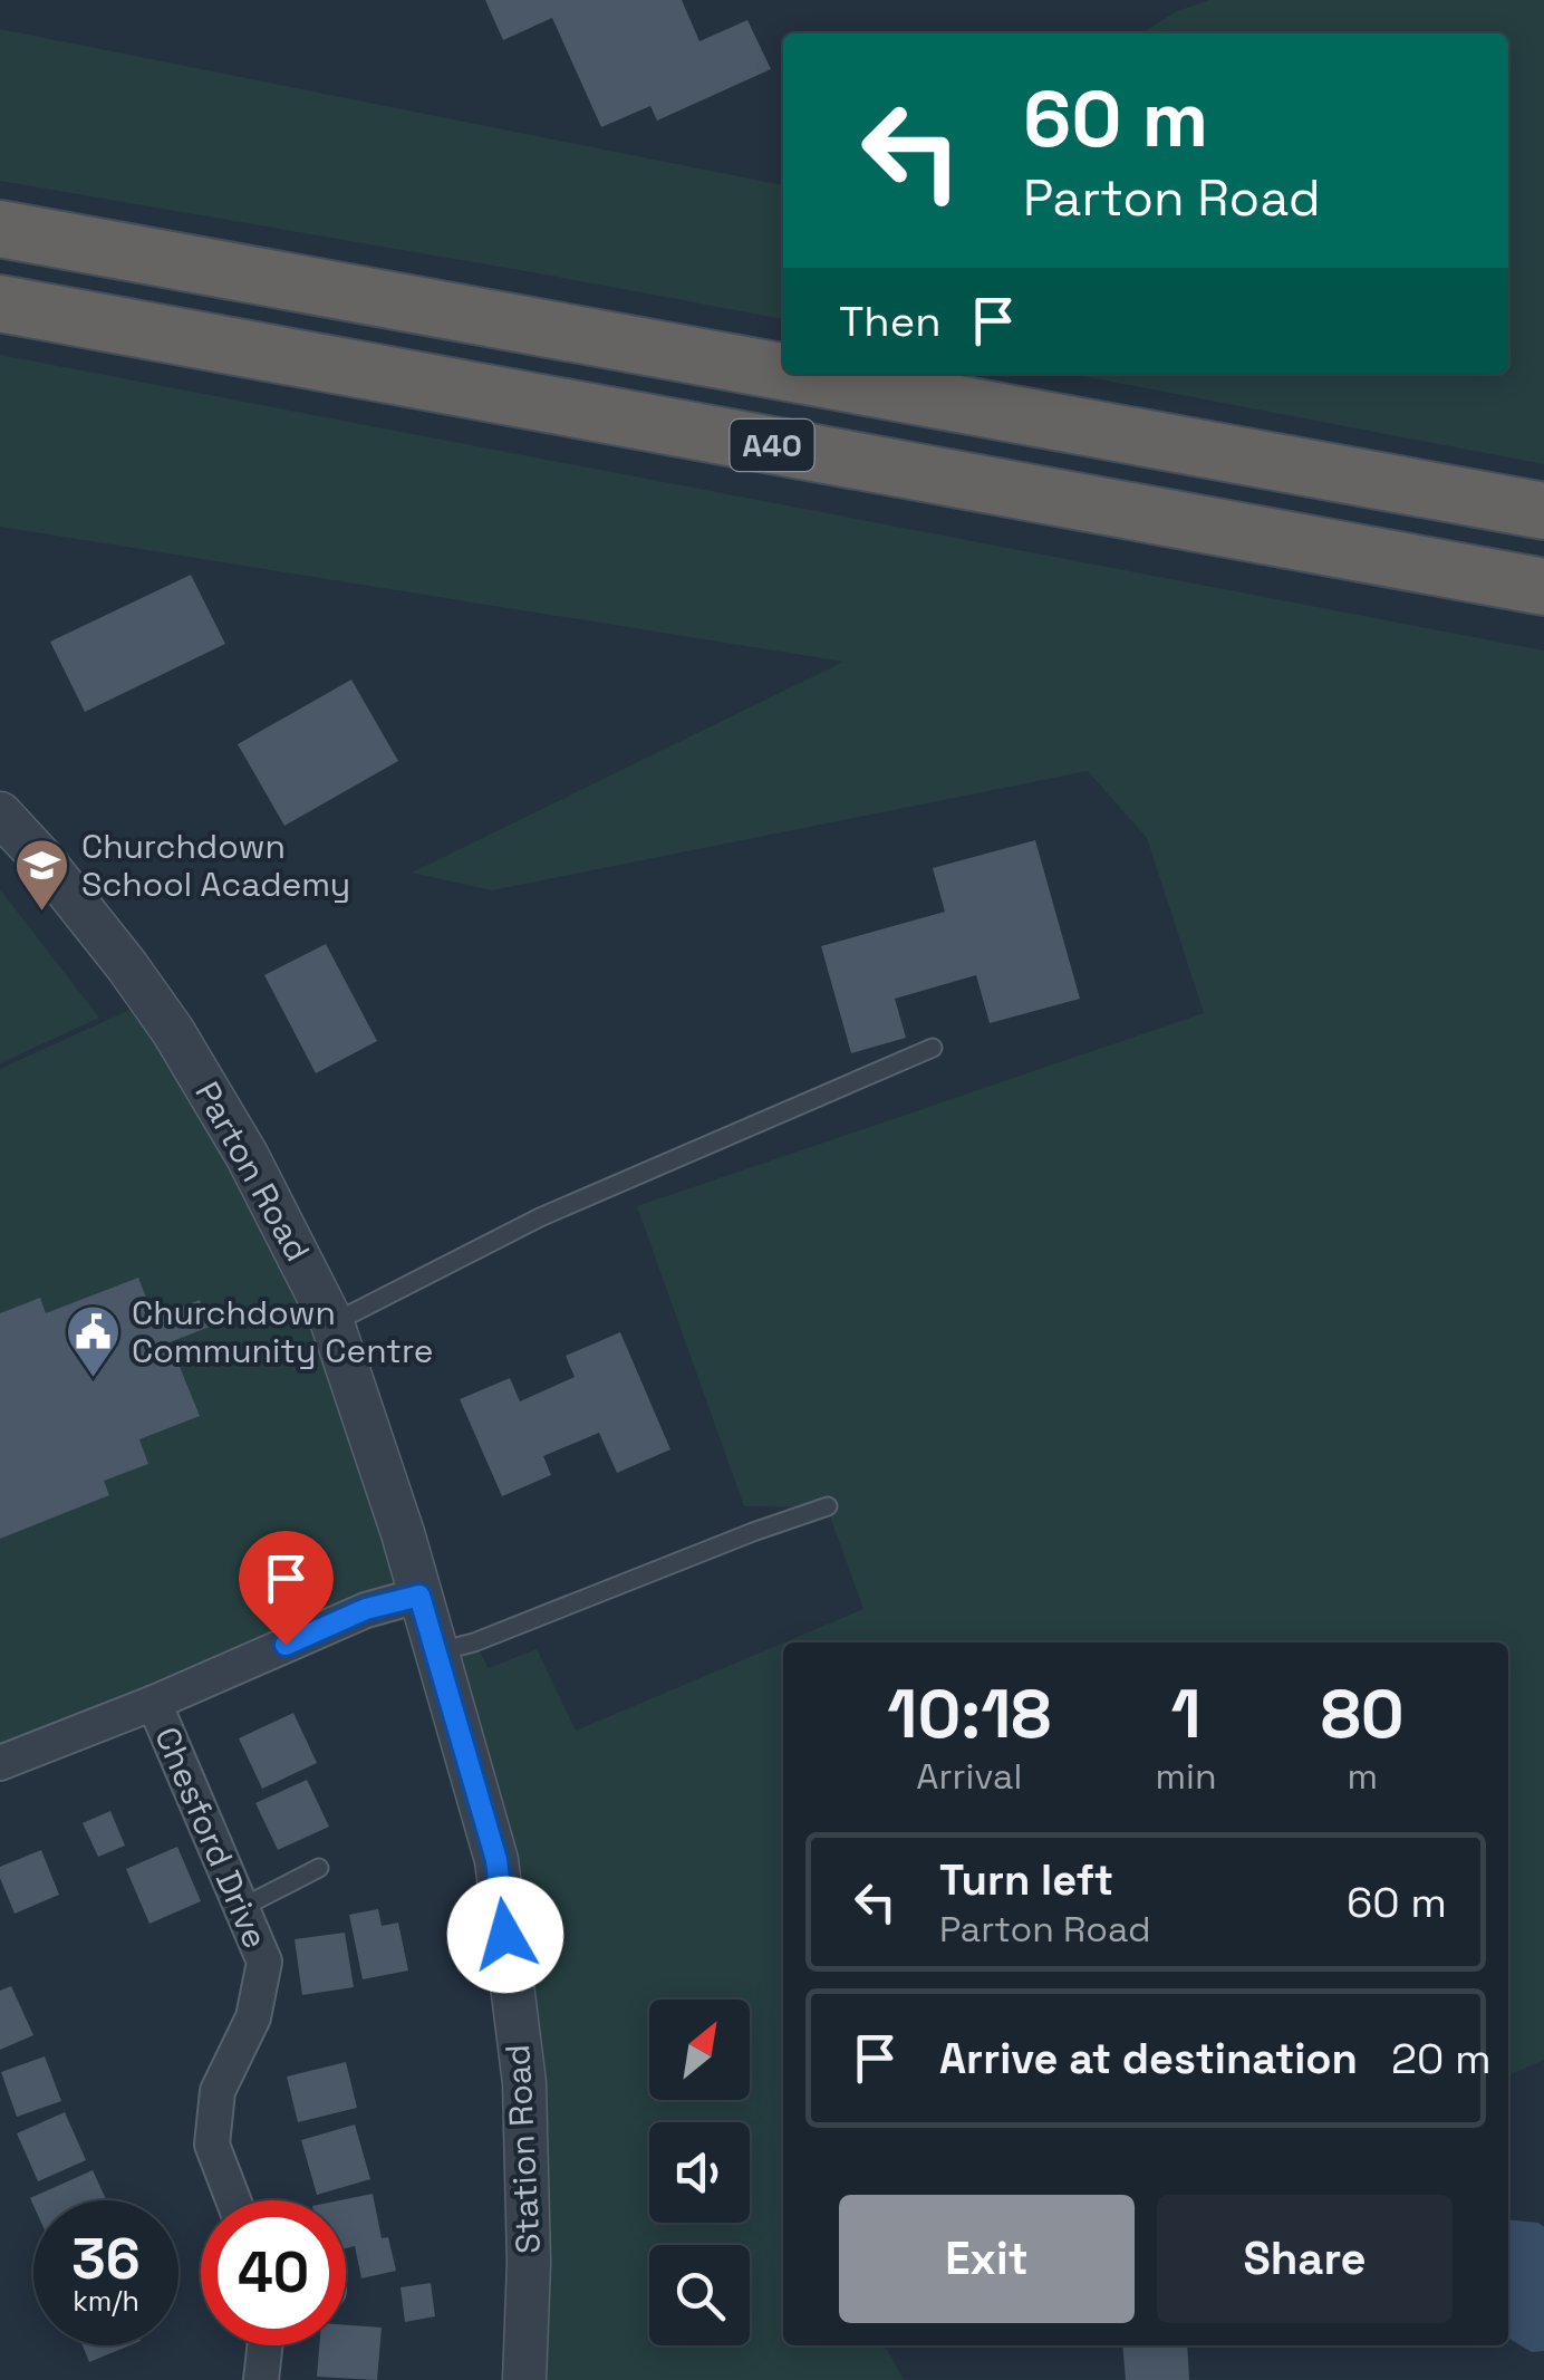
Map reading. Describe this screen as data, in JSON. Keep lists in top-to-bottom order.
{
  "streets": {
    "highway": ["A40"],
    "street": ["Parton Road", "Chesford Drive", "Station Road"]
  },
  "crossings": [
    ["Parton Road", "Station Road"]
  ],
  "places": {
    "school or university": ["Churchdown School Academy"],
    "public building": ["Churchdown Community Centre"]
  },
  "north": "top right",
  "page": {
    "turn": ["60 m", "Parton Road"],
    "then": "Then",
    "eta": [
      "10:18",
      "Arrival",
      "1",
      "min",
      "80",
      "m"
    ],
    "list": [
      {
        "name": "Turn left",
        "note": "Parton Road",
        "value": "60 m"
      },
      {
        "name": "Arrive at destination",
        "value": "20 m"
      }
    ],
    "buttons": ["Exit", "Share"],
    "speed": "36 km/h",
    "limit": "40"
  }
}
